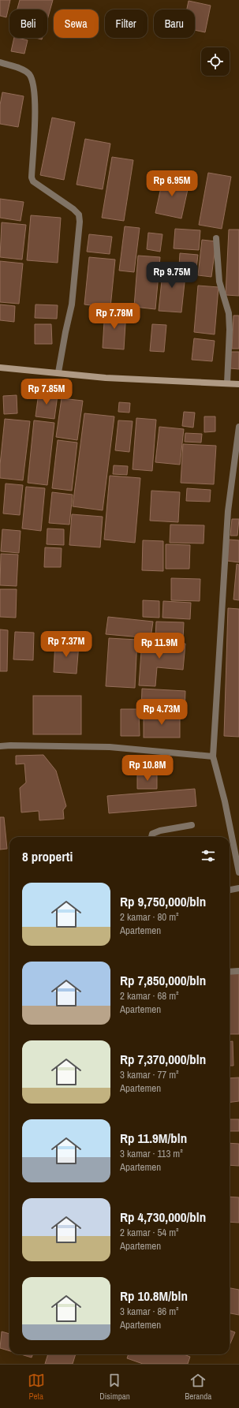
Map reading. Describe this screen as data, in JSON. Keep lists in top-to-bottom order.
{
  "page": {
    "chip": [
      "Beli",
      "Sewa",
      "Filter",
      "Baru"
    ],
    "price": [
      "Rp 6.95M",
      "Rp 9.75M",
      "Rp 7.78M",
      "Rp 7.85M",
      "Rp 7.37M",
      "Rp 11.9M",
      "Rp 4.73M",
      "Rp 10.8M"
    ],
    "heading": "8 properti",
    "list": [
      {
        "name": "Rp 9,750,000/bln",
        "note": "2 kamar · 80 m² · Apartemen"
      },
      {
        "name": "Rp 7,850,000/bln",
        "note": "2 kamar · 68 m² · Apartemen"
      },
      {
        "name": "Rp 7,370,000/bln",
        "note": "3 kamar · 77 m² · Apartemen"
      },
      {
        "name": "Rp 11.9M/bln",
        "note": "3 kamar · 113 m² · Apartemen"
      },
      {
        "name": "Rp 4,730,000/bln",
        "note": "2 kamar · 54 m² · Apartemen"
      },
      {
        "name": "Rp 10.8M/bln",
        "note": "3 kamar · 86 m² · Apartemen"
      }
    ],
    "tabs": ["Peta", "Disimpan", "Beranda"]
  }
}
